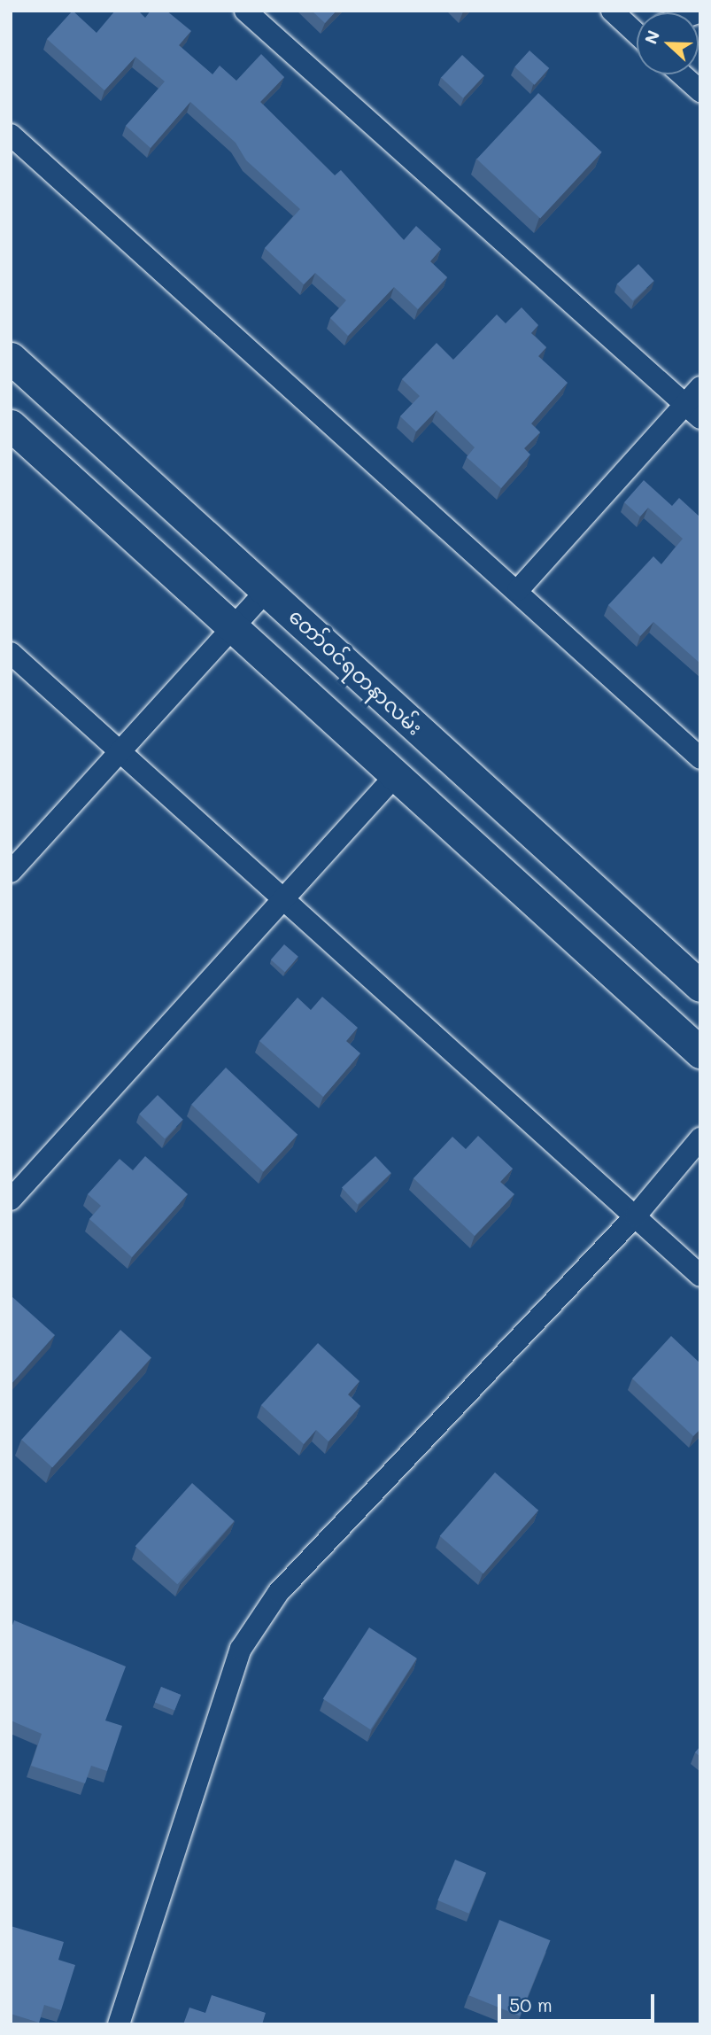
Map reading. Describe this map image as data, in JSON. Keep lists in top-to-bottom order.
{
  "streets": {
    "main road": ["တော်ဝင်ရတနာလမ်း"]
  },
  "scale_bar": "50 m",
  "north": "left"
}
